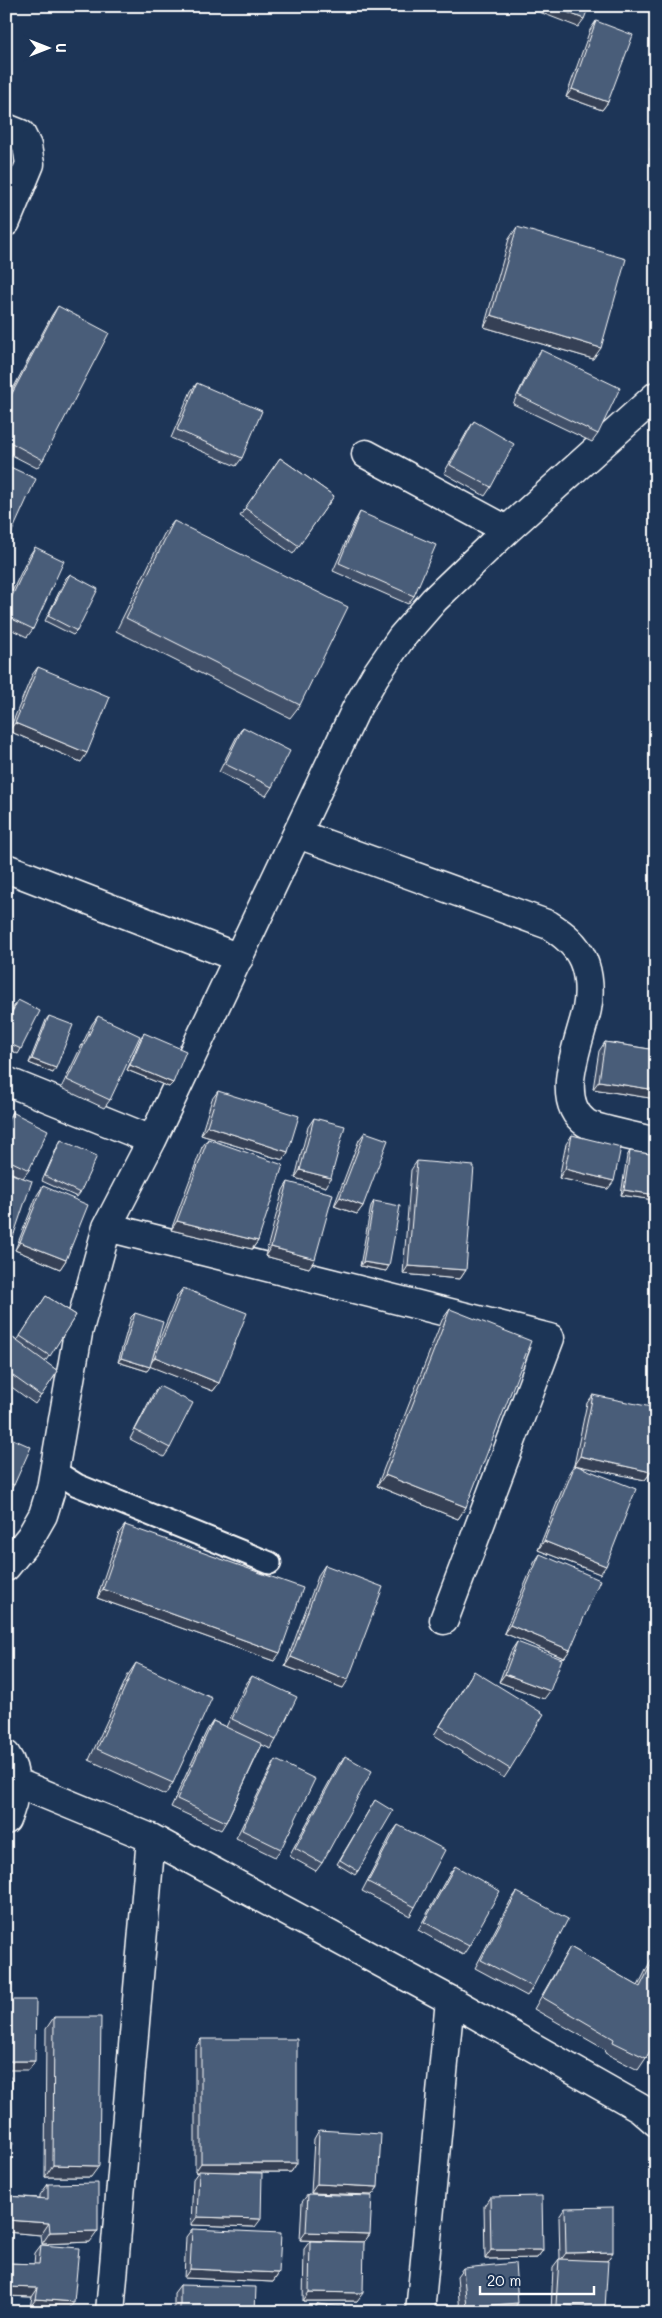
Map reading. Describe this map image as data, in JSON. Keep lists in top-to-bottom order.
{
  "scale_bar": "20 m",
  "north": "right"
}
